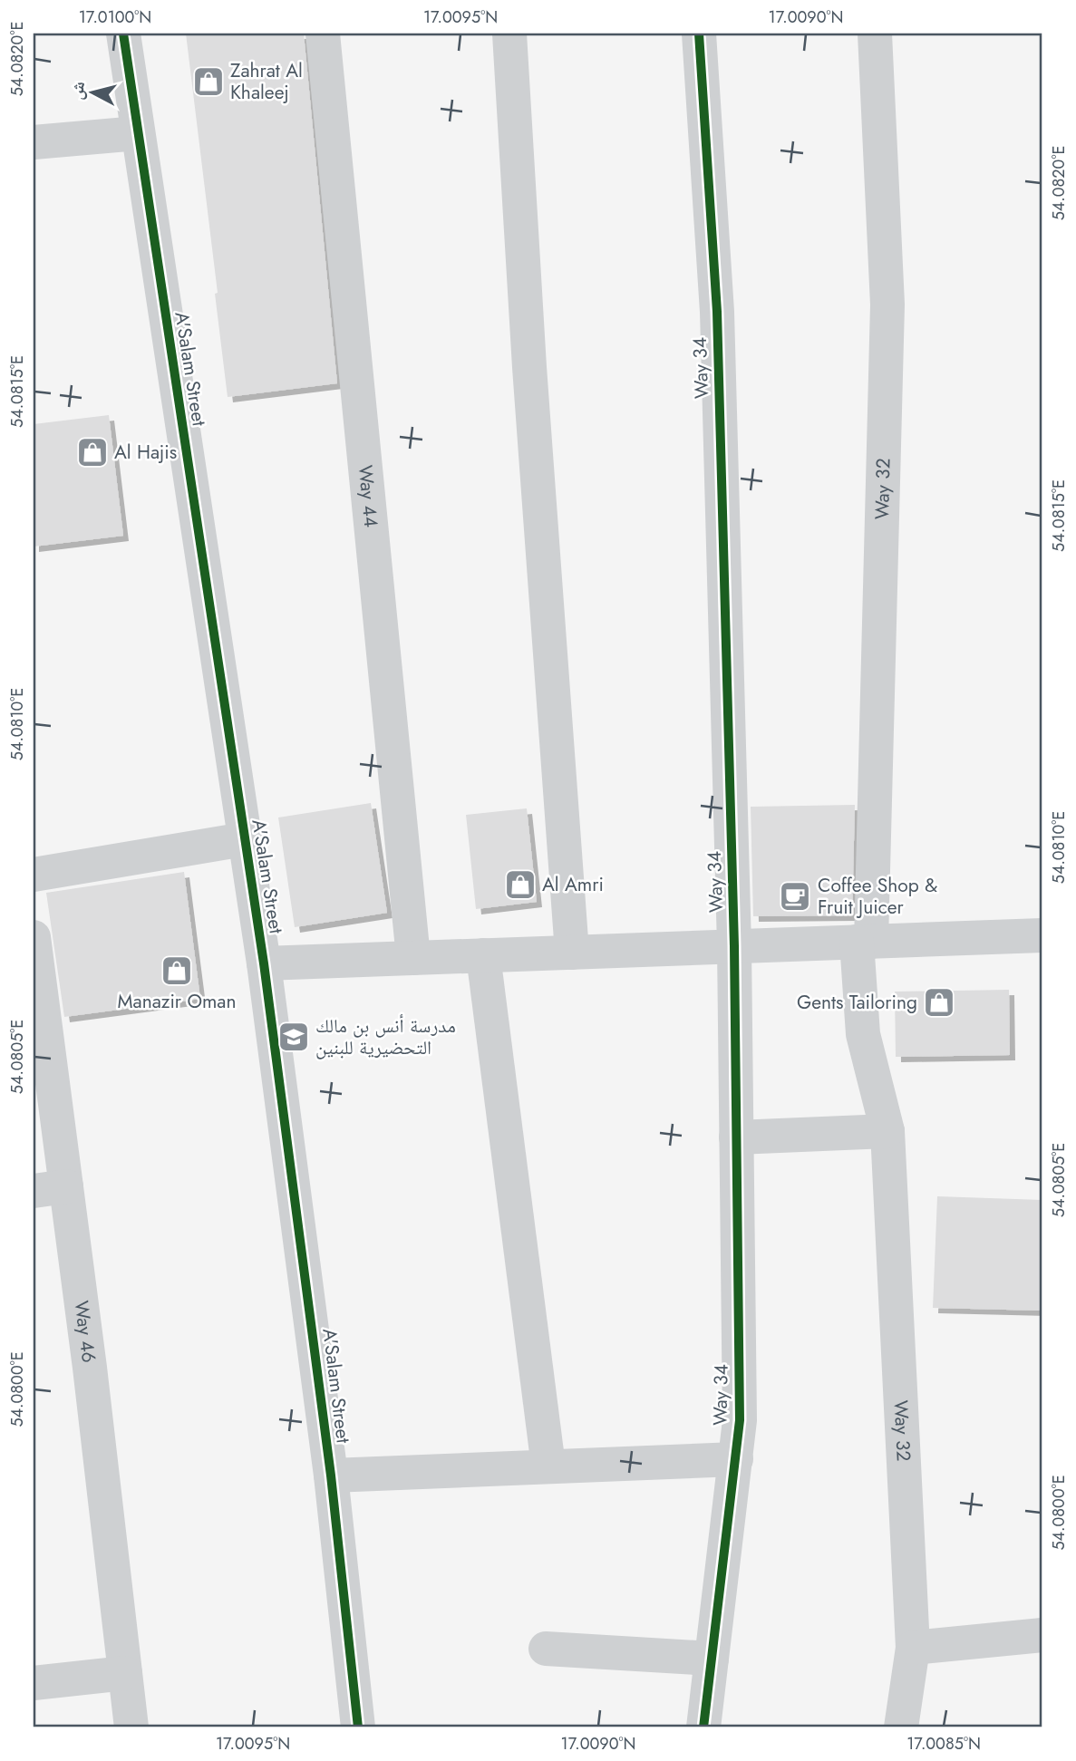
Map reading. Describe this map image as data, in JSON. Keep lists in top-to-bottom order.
{
  "streets": {
    "street": [
      "Way 34",
      "A'Salam Street",
      "Way 32",
      "Way 44",
      "Way 46"
    ]
  },
  "places": {
    "shop": [
      "Zahrat Al Khaleej",
      "Al Hajis",
      "Al Amri",
      "Manazir Oman",
      "Gents Tailoring"
    ],
    "cafe": ["Coffee Shop & Fruit Juicer"],
    "school or university": ["مدرسة أنس بن مالك التحضيرية للبنين"]
  },
  "north": "left",
  "coordinates": [
    "17.0100°N",
    "17.0095°N",
    "17.0090°N",
    "54.0820°E",
    "54.0815°E",
    "54.0810°E",
    "54.0805°E",
    "54.0800°E",
    "17.0085°N"
  ]
}
